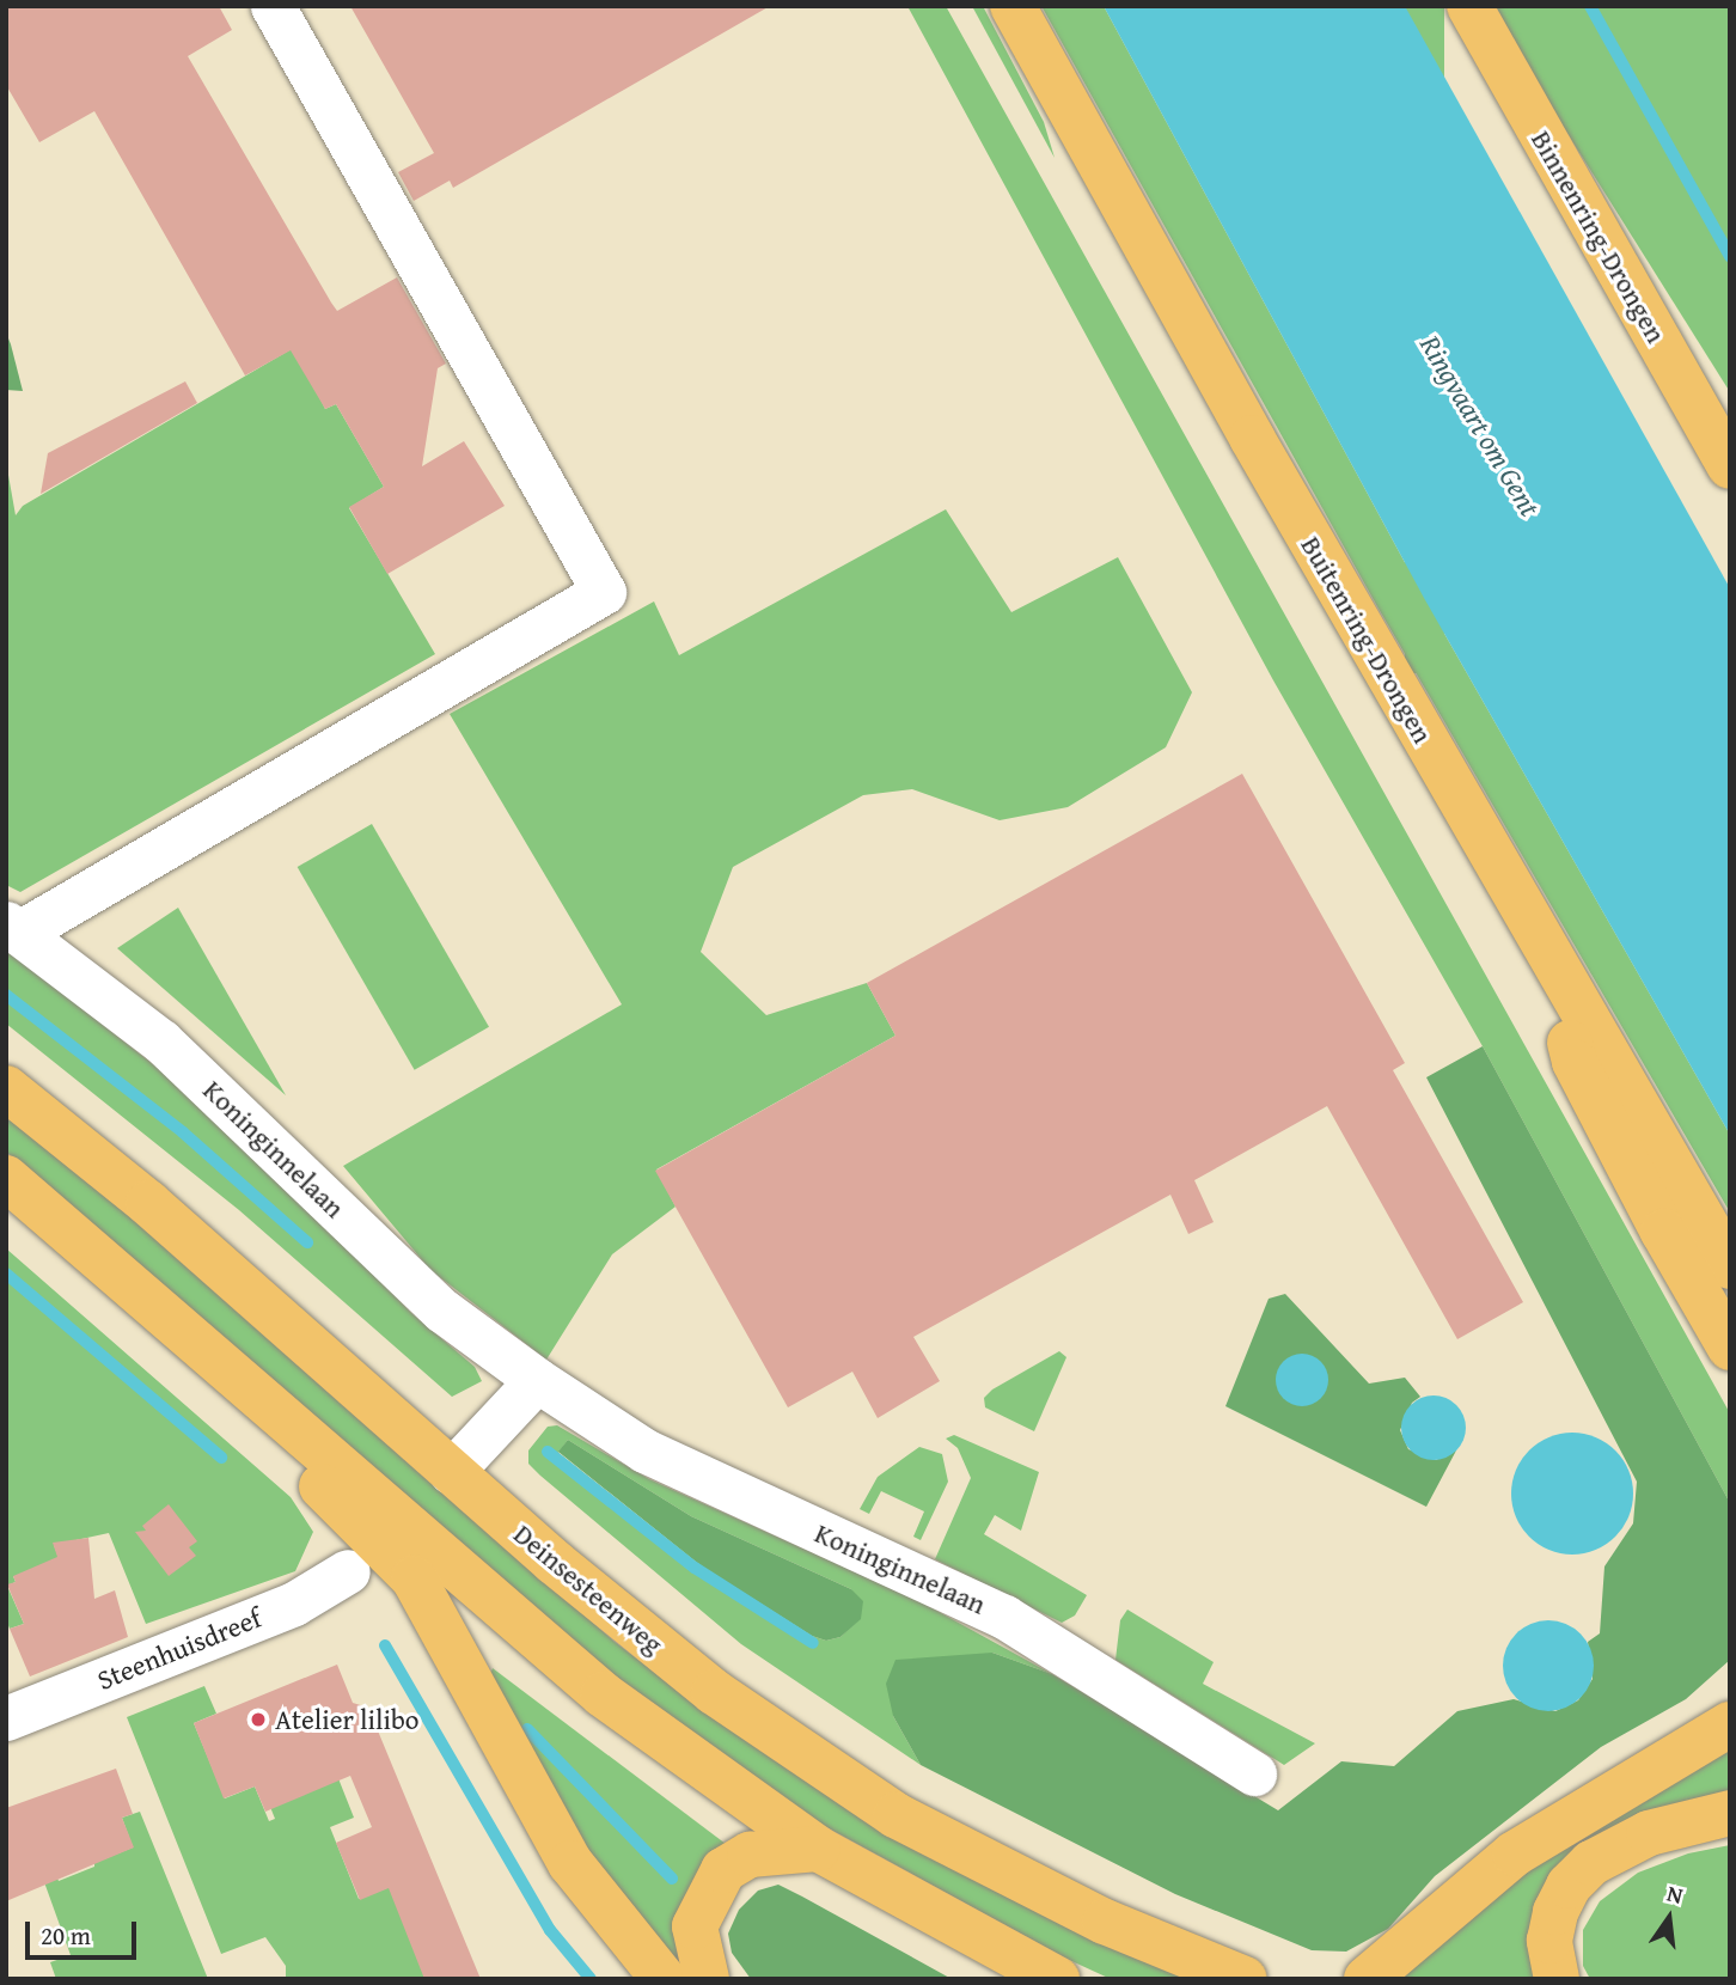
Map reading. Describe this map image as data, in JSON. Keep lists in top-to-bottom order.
{
  "streets": {
    "highway": ["Binnenring-Drongen", "Buitenring-Drongen", "Deinsesteenweg"],
    "street": ["Koninginnelaan", "Steenhuisdreef"]
  },
  "water": ["Ringvaart om Gent"],
  "places": ["Atelier lilibo"],
  "scale_bar": "20 m",
  "north": "top"
}
